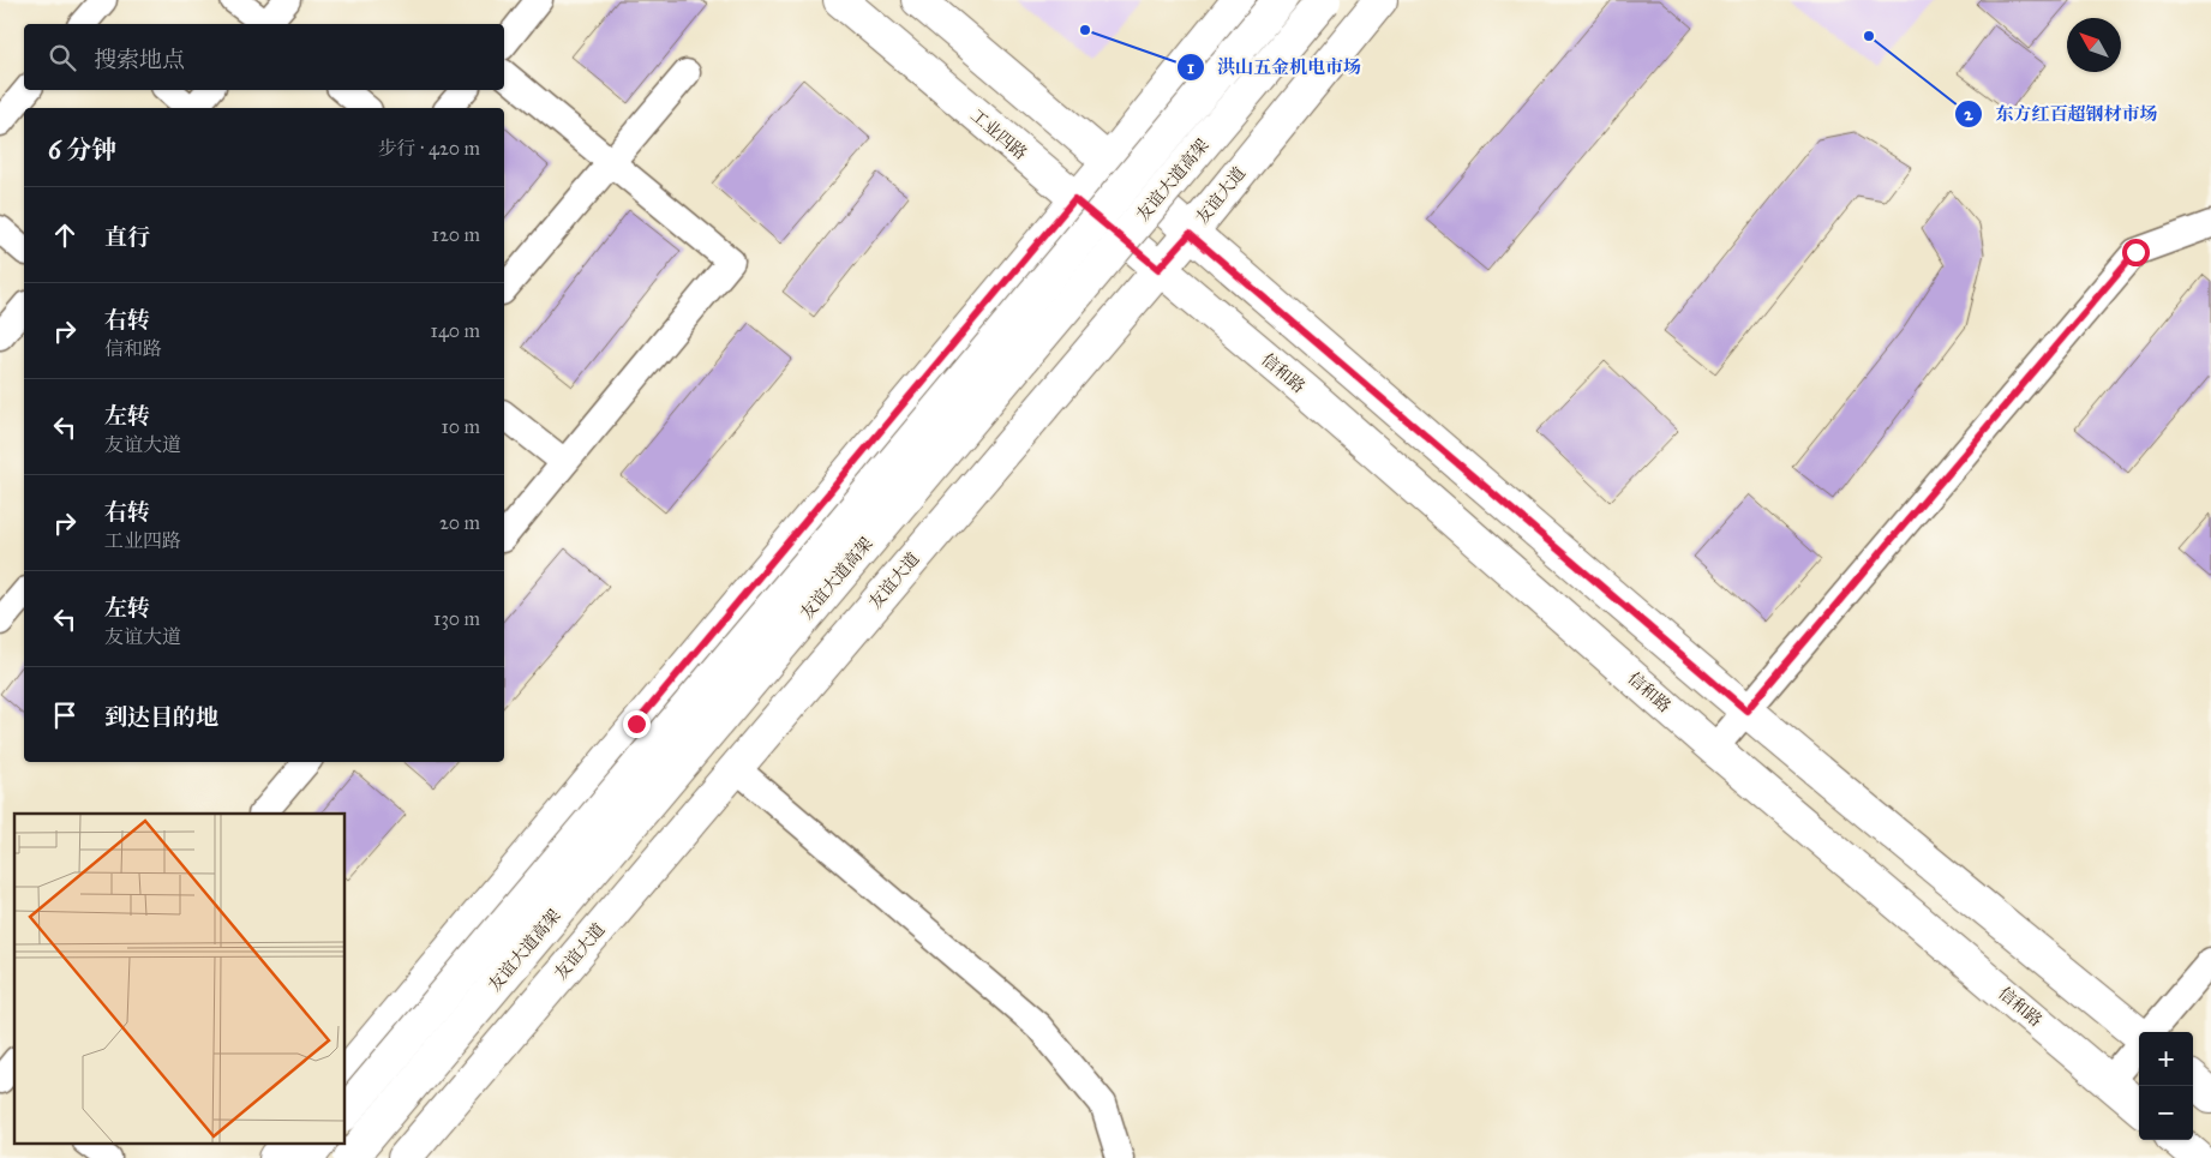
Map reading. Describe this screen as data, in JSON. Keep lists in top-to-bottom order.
{
  "streets": {
    "main road": [
      "工业四路",
      "友谊大道高架",
      "友谊大道",
      "信和路"
    ]
  },
  "crossings": [
    ["工业四路", "友谊大道"],
    ["工业四路", "信和路"],
    ["友谊大道", "信和路"]
  ],
  "places": ["洪山五金机电市场", "东方红百超钢材市场"],
  "north": "top left",
  "page": {
    "search": "搜索地点",
    "heading": ["6 分钟", "步行 · 420 m"],
    "list": [
      ["直行", "120 m"],
      ["右转", "信和路", "140 m"],
      ["左转", "友谊大道", "10 m"],
      ["右转", "工业四路", "20 m"],
      ["左转", "友谊大道", "130 m"],
      "到达目的地"
    ],
    "map_buttons": ["+", "−"]
  }
}
